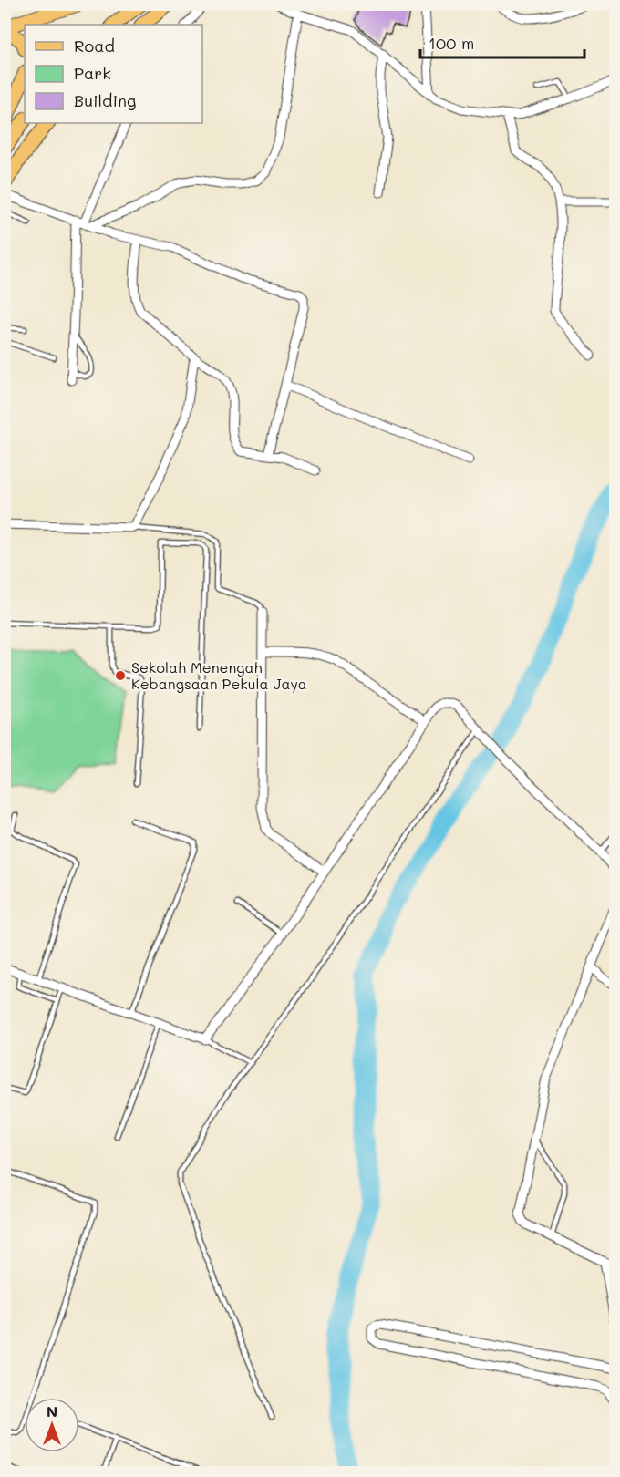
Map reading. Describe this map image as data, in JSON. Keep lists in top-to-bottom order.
{
  "places": ["Sekolah Menengah Kebangsaan Pekula Jaya"],
  "legend": ["Road", "Park", "Building"],
  "scale_bar": "100 m",
  "north": "top"
}
